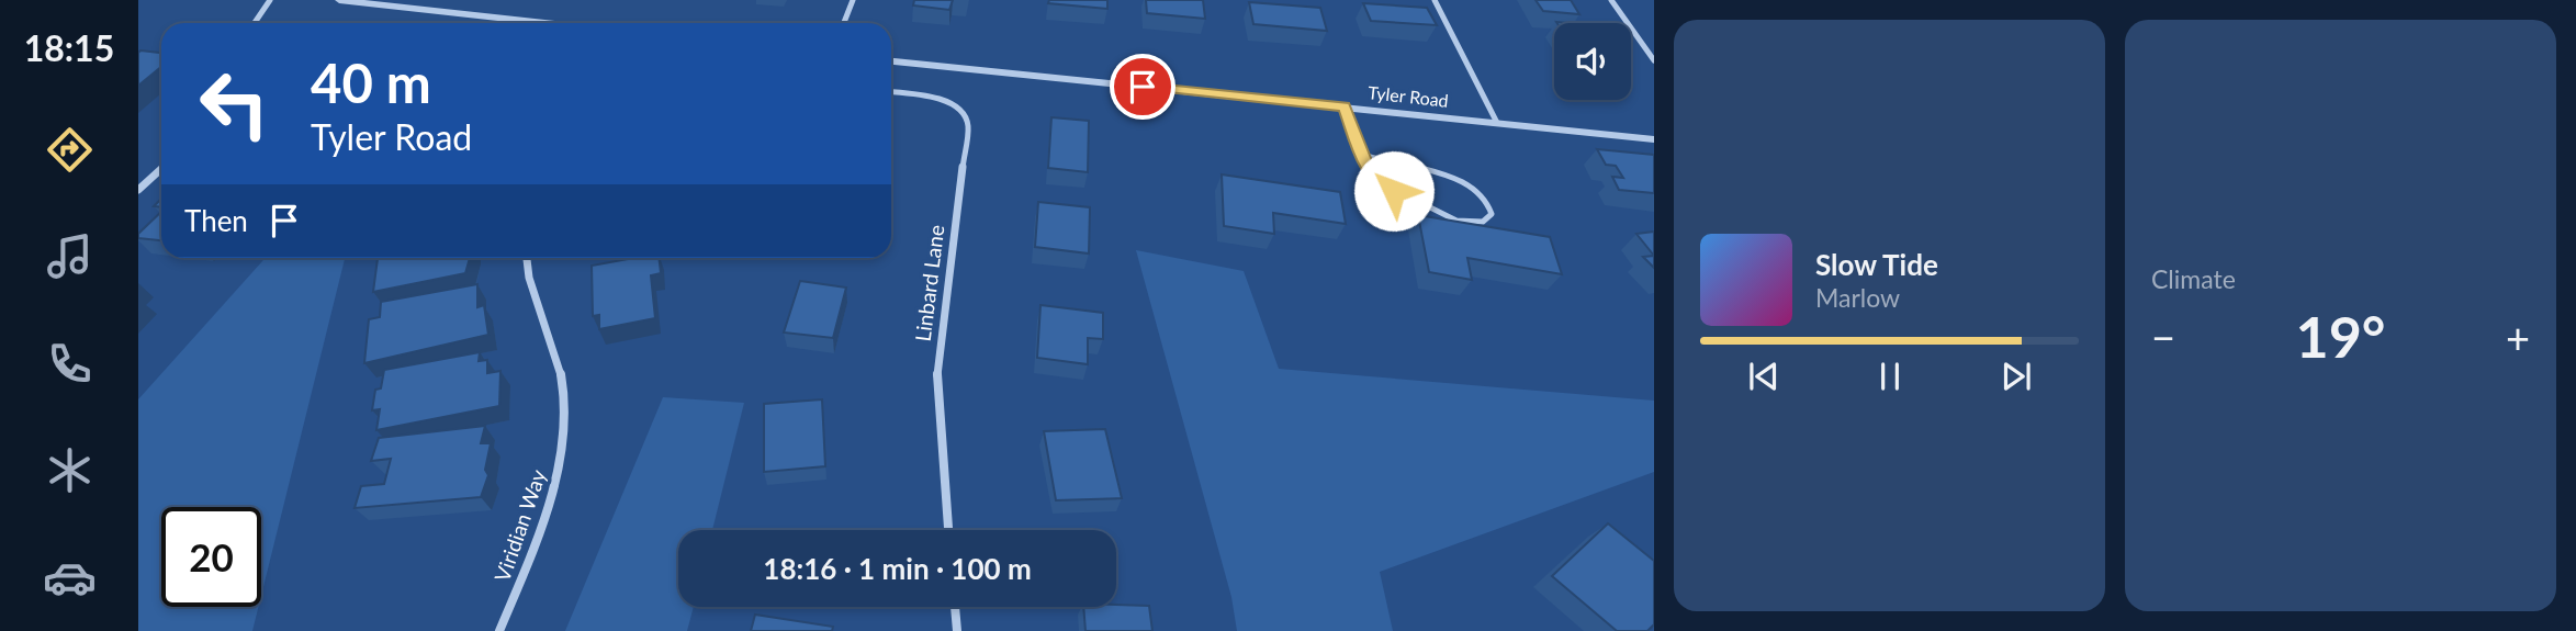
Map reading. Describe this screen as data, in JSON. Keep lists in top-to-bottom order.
{
  "streets": {
    "street": ["Tyler Road", "Linbard Lane", "Viridian Way"]
  },
  "page": {
    "tabs": "18:15",
    "tile": "Climate",
    "turn": ["40 m", "Tyler Road"],
    "then": "Then",
    "song": ["Slow Tide", "Marlow"],
    "heat": ["−", "19°", "+"],
    "limit": "20",
    "trip": "18:16 · 1 min · 100 m"
  }
}
